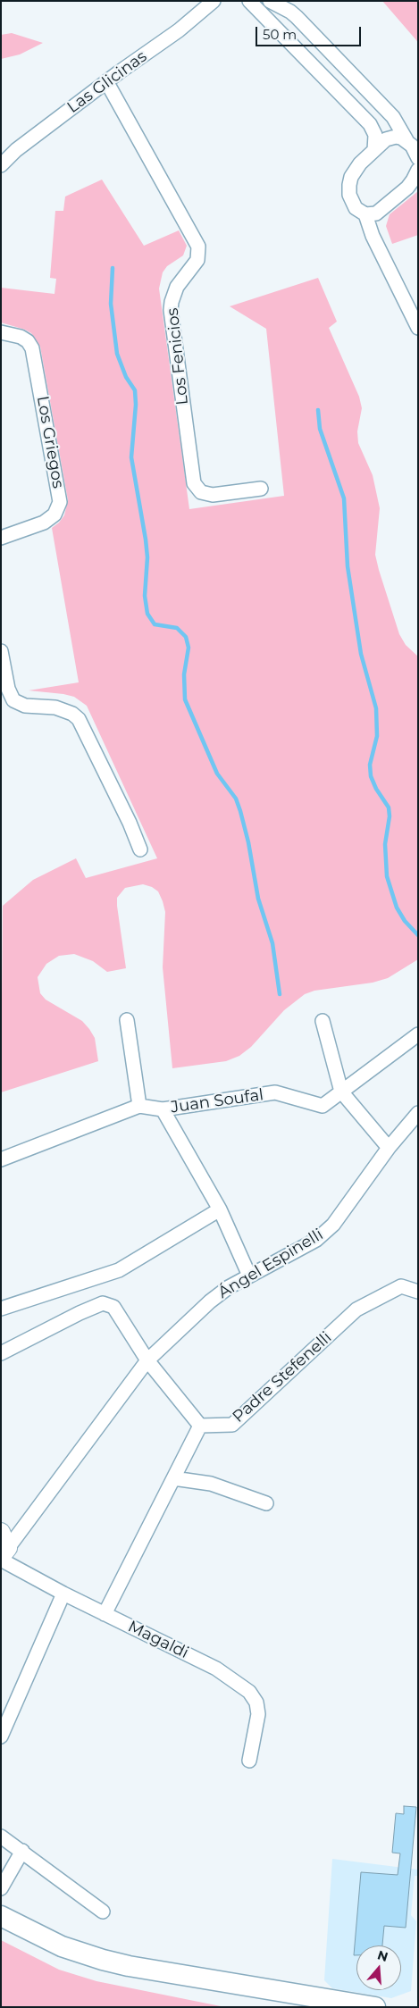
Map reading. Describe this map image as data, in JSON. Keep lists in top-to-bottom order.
{
  "streets": {
    "street": [
      "Las Glicinas",
      "Los Fenicios",
      "Los Griegos",
      "Juan Soufal",
      "Ángel Espinelli",
      "Padre Stefenelli",
      "Magaldi"
    ]
  },
  "crossings": [
    ["Las Glicinas", "Los Fenicios"],
    ["Ángel Espinelli", "Magaldi"]
  ],
  "scale_bar": "50 m",
  "north": "top"
}
